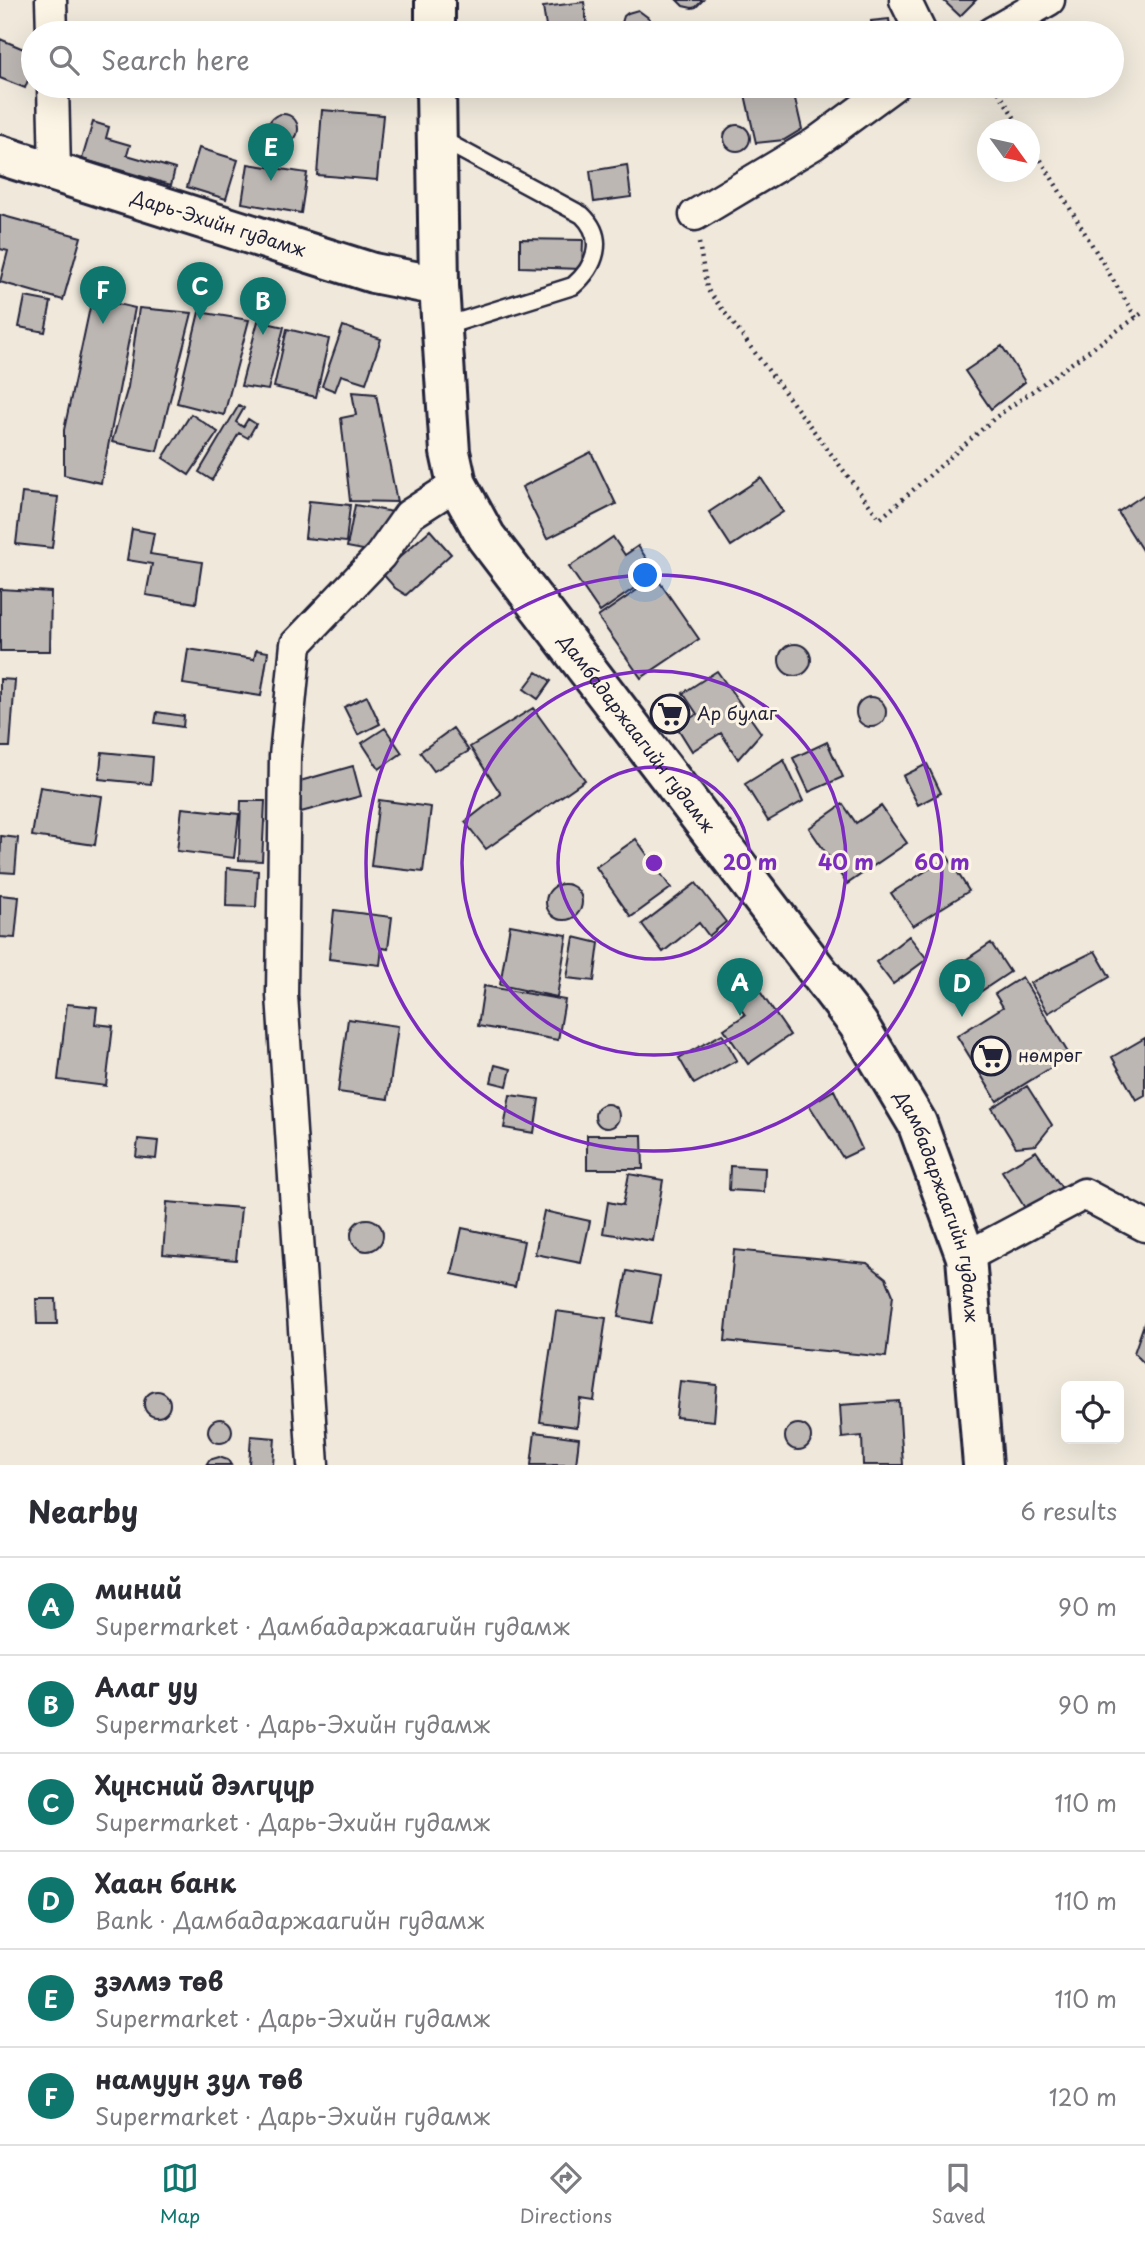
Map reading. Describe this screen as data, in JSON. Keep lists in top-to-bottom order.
{
  "streets": {
    "main road": ["Дарь-Эхийн гудамж", "Дамбадаржаагийн гудамж"]
  },
  "crossings": [
    ["Дарь-Эхийн гудамж", "Дамбадаржаагийн гудамж"]
  ],
  "places": {
    "supermarket": ["Ар булаг", "нөмрөг"]
  },
  "north": "bottom right",
  "page": {
    "search": "Search here",
    "pins": [
      "E",
      "C",
      "F",
      "B",
      "A",
      "D"
    ],
    "heading": ["Nearby", "6 results"],
    "list": [
      {
        "mark": "A",
        "name": "миний",
        "note": "Supermarket · Дамбадаржаагийн гудамж",
        "value": "90 m"
      },
      {
        "mark": "B",
        "name": "Алаг уу",
        "note": "Supermarket · Дарь-Эхийн гудамж",
        "value": "90 m"
      },
      {
        "mark": "C",
        "name": "Хүнсний дэлгүүр",
        "note": "Supermarket · Дарь-Эхийн гудамж",
        "value": "110 m"
      },
      {
        "mark": "D",
        "name": "Хаан банк",
        "note": "Bank · Дамбадаржаагийн гудамж",
        "value": "110 m"
      },
      {
        "mark": "E",
        "name": "зэлмэ төв",
        "note": "Supermarket · Дарь-Эхийн гудамж",
        "value": "110 m"
      },
      {
        "mark": "F",
        "name": "намуун зул төв",
        "note": "Supermarket · Дарь-Эхийн гудамж",
        "value": "120 m"
      }
    ],
    "nav": ["Map", "Directions", "Saved"]
  },
  "rings": ["20 m", "40 m", "60 m"]
}
